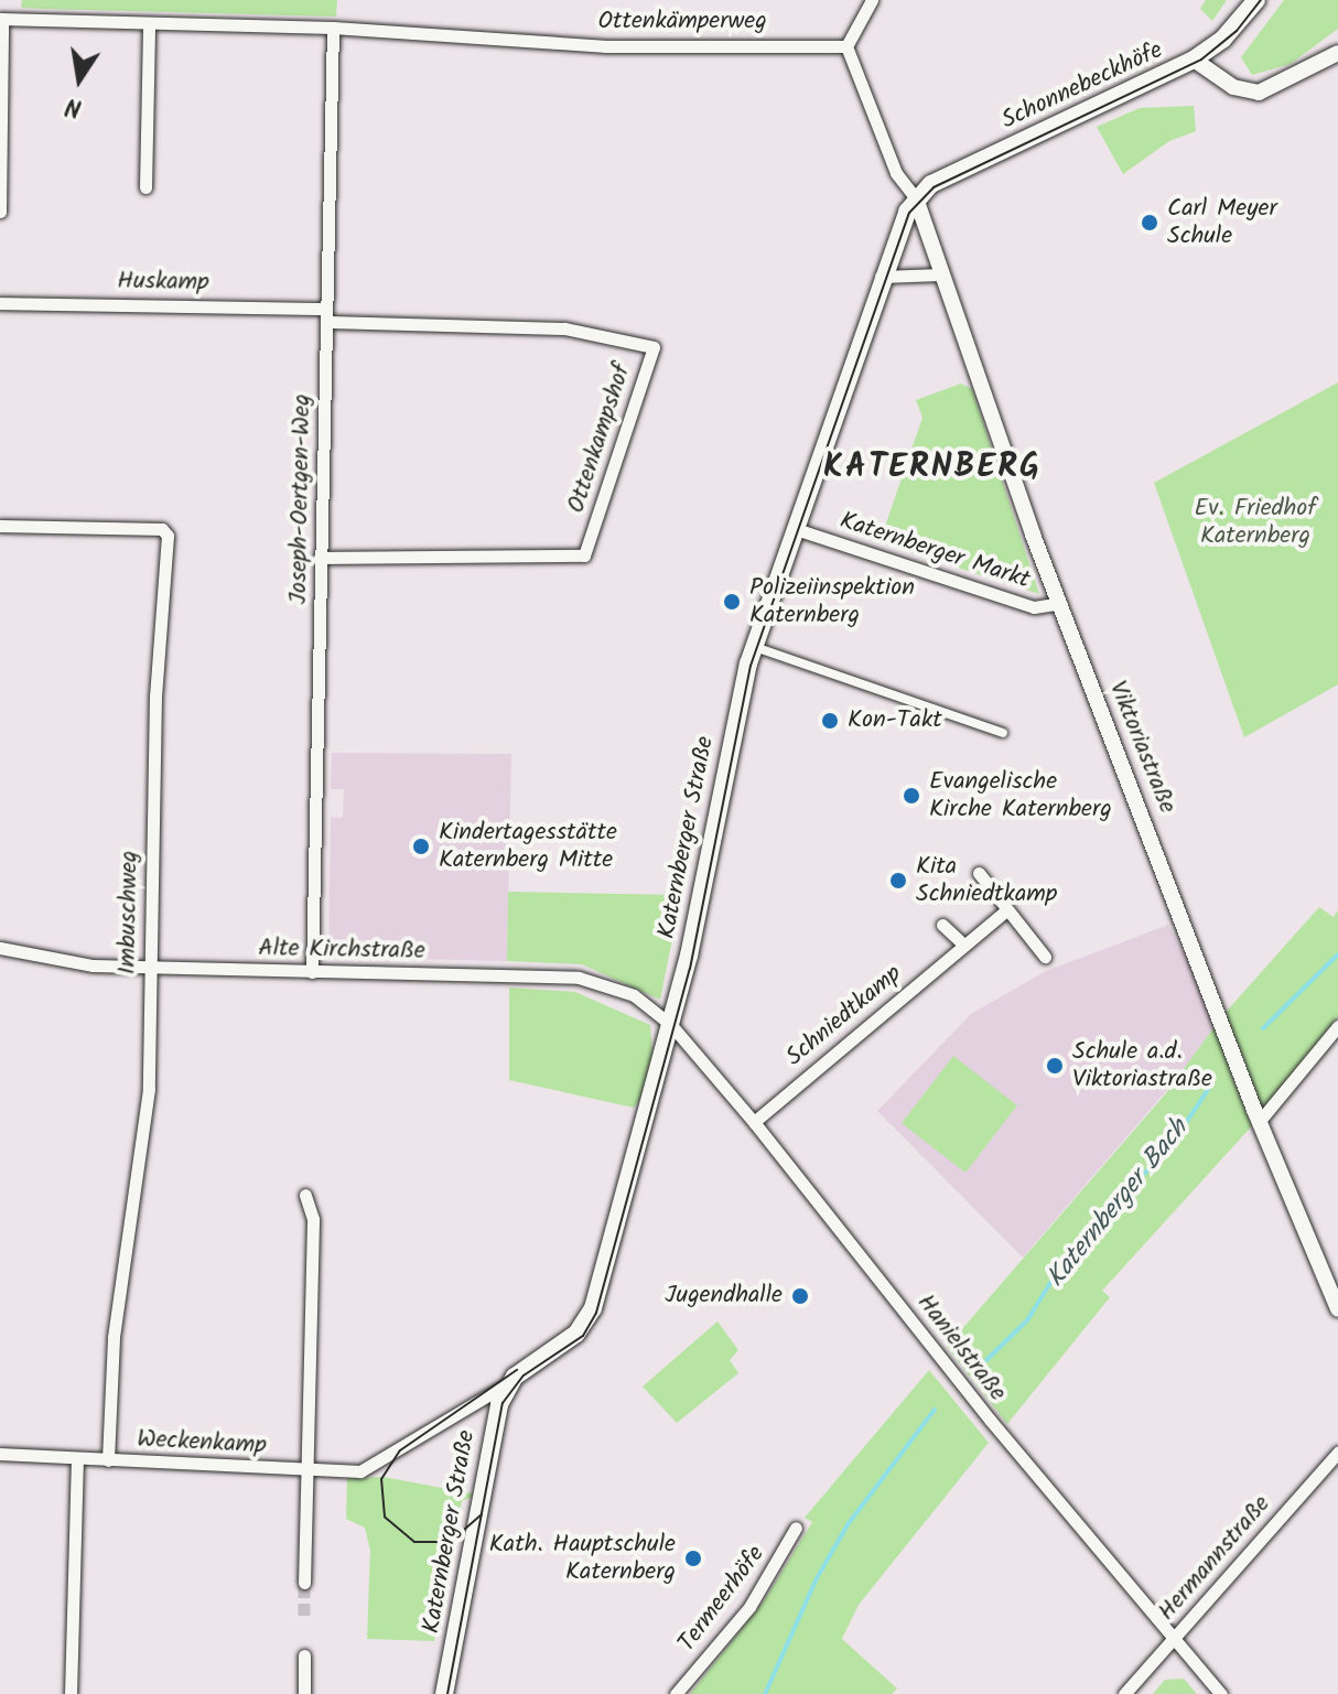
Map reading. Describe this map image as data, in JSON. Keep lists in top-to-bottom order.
{
  "streets": {
    "main road": ["Schonnebeckhöfe", "Katernberger Straße"],
    "street": [
      "Ottenkämperweg",
      "Huskamp",
      "Ottenkampshof",
      "Joseph-Oertgen-Weg",
      "Katernberger Markt",
      "Viktoriastraße",
      "Imbuschweg",
      "Alte Kirchstraße",
      "Schniedtkamp",
      "Hanielstraße",
      "Weckenkamp",
      "Hermannstraße",
      "Termeerhöfe"
    ]
  },
  "crossings": [
    ["Ottenkämperweg", "Joseph-Oertgen-Weg"],
    ["Schonnebeckhöfe", "Viktoriastraße"],
    ["Schonnebeckhöfe", "Katernberger Straße"],
    ["Huskamp", "Ottenkampshof"],
    ["Huskamp", "Joseph-Oertgen-Weg"],
    ["Ottenkampshof", "Joseph-Oertgen-Weg"],
    ["Joseph-Oertgen-Weg", "Alte Kirchstraße"],
    ["Katernberger Markt", "Viktoriastraße"],
    ["Katernberger Markt", "Katernberger Straße"],
    ["Viktoriastraße", "Katernberger Straße"],
    ["Katernberger Straße", "Alte Kirchstraße"],
    ["Katernberger Straße", "Hanielstraße"],
    ["Katernberger Straße", "Weckenkamp"],
    ["Imbuschweg", "Alte Kirchstraße"],
    ["Imbuschweg", "Weckenkamp"],
    ["Alte Kirchstraße", "Hanielstraße"],
    ["Schniedtkamp", "Hanielstraße"],
    ["Hanielstraße", "Hermannstraße"]
  ],
  "districts": ["KATERNBERG"],
  "water": ["Katernberger Bach"],
  "parks": ["Ev. Friedhof Katernberg"],
  "places": [
    "Carl Meyer Schule",
    "Polizeiinspektion Katernberg",
    "Kon-Takt",
    "Evangelische Kirche Katernberg",
    "Kindertagesstätte Katernberg Mitte",
    "Kita Schniedtkamp",
    "Schule a.d. Viktoriastraße",
    "Jugendhalle",
    "Kath. Hauptschule Katernberg"
  ],
  "north": "bottom"
}
